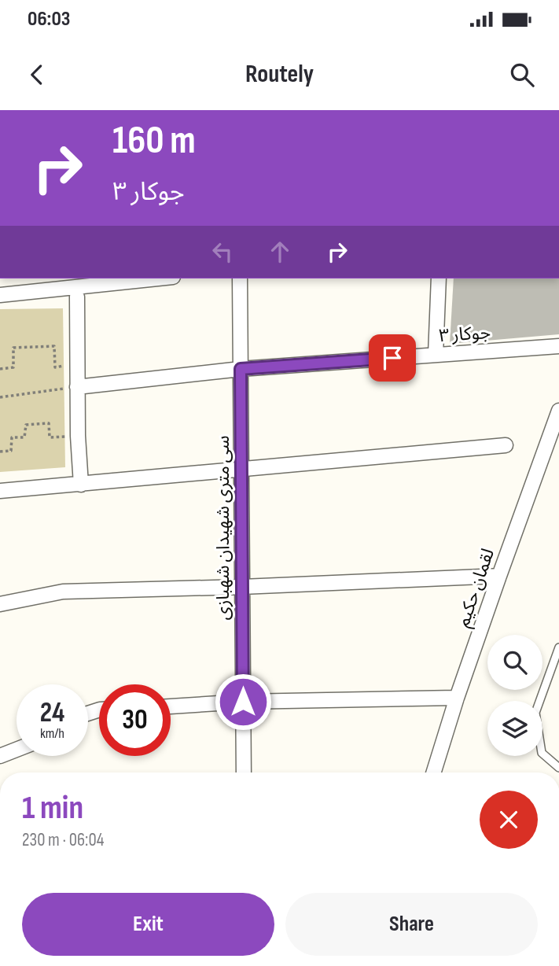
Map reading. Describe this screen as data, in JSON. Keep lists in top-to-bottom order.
{
  "streets": {
    "street": ["جوکار ۳", "سی متری شهیدان شهبازی", "لقمان حکیم"]
  },
  "crossings": [
    ["جوکار ۳", "سی متری شهیدان شهبازی"]
  ],
  "page": {
    "status": "06:03",
    "header": "Routely",
    "turn": ["160 m", "جوکار ۳"],
    "speed": "24 km/h",
    "limit": "30",
    "heading": ["1 min", "230 m · 06:04"],
    "buttons": ["Exit", "Share"]
  }
}
